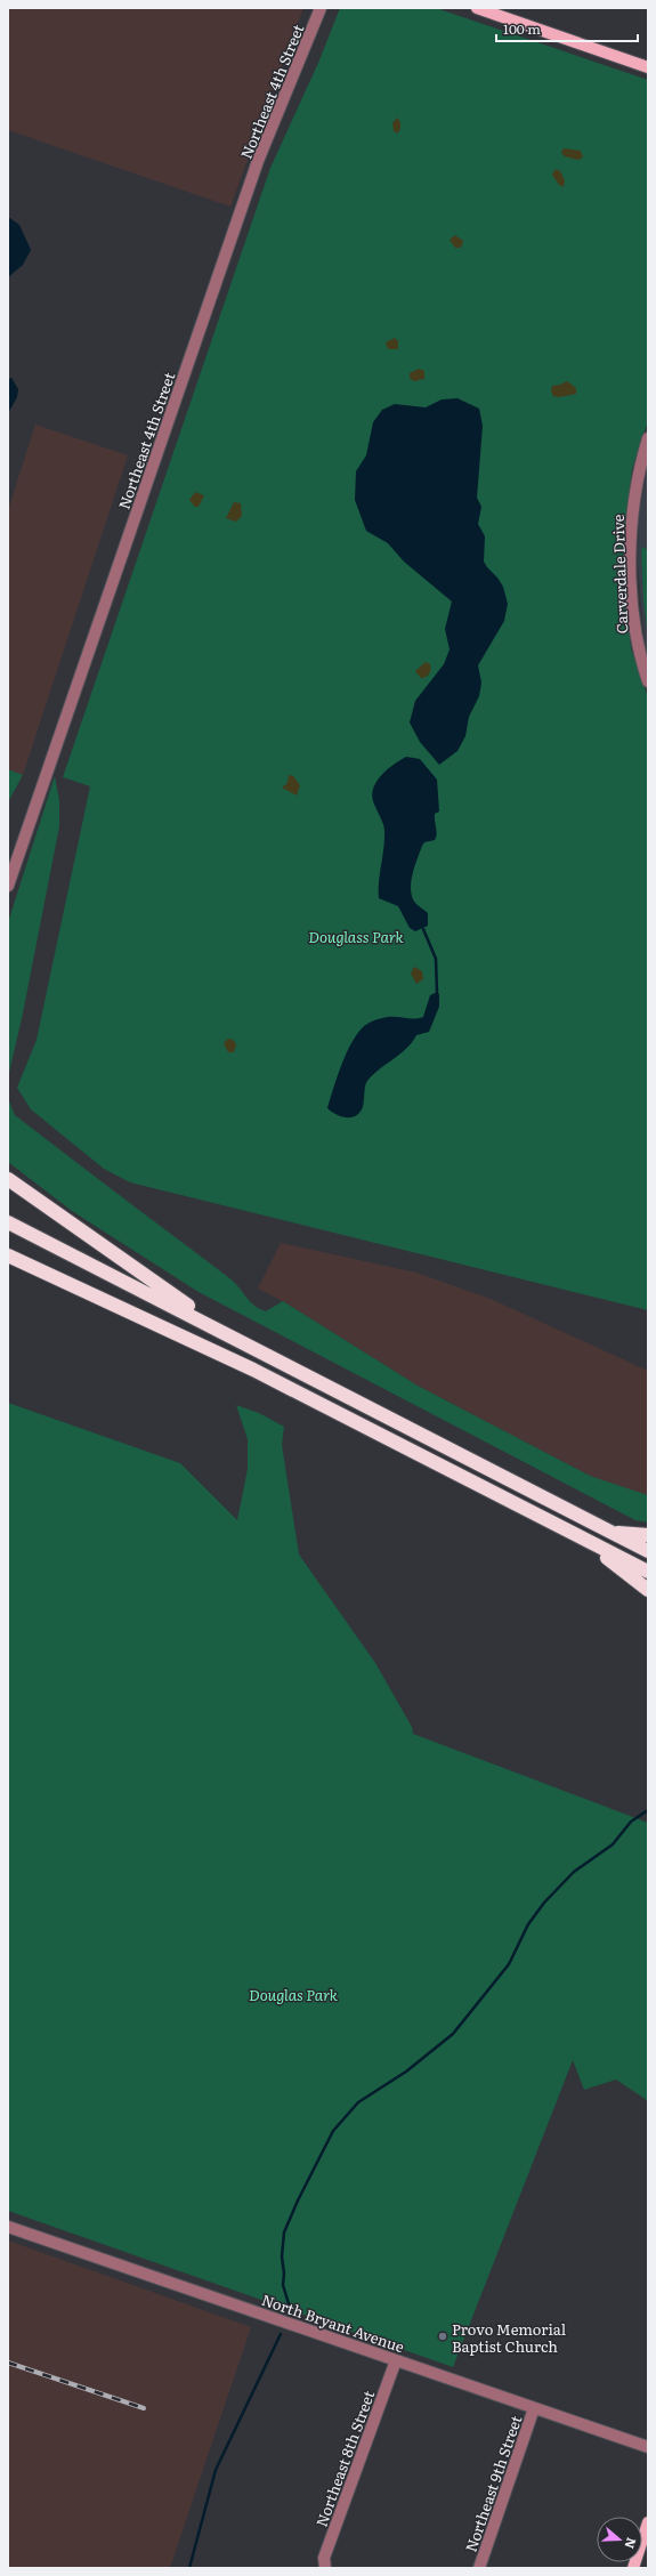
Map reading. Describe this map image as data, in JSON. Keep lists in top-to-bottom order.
{
  "streets": {
    "street": [
      "Northeast 4th Street",
      "Carverdale Drive",
      "North Bryant Avenue",
      "Northeast 8th Street",
      "Northeast 9th Street"
    ]
  },
  "crossings": [
    ["North Bryant Avenue", "Northeast 8th Street"],
    ["North Bryant Avenue", "Northeast 9th Street"]
  ],
  "parks": ["Douglass Park", "Douglas Park"],
  "places": ["Provo Memorial Baptist Church"],
  "scale_bar": "100 m",
  "north": "right"
}
